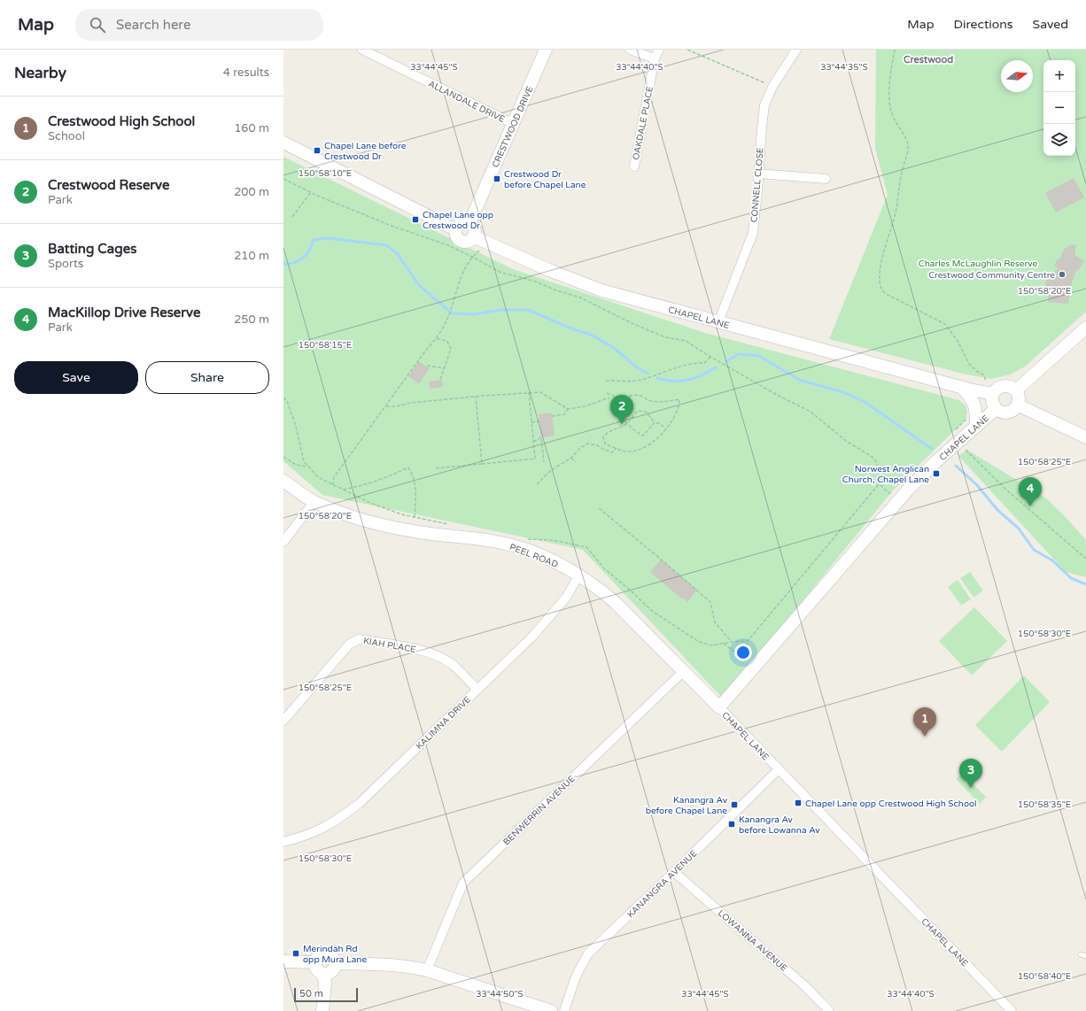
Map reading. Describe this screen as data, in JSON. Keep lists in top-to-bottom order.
{
  "streets": {
    "street": [
      "ALLANDALE DRIVE",
      "OAKDALE PLACE",
      "CRESTWOOD DRIVE",
      "CONNELL CLOSE",
      "CHAPEL LANE",
      "PEEL ROAD",
      "KIAH PLACE",
      "KALIMNA DRIVE",
      "BENWERRIN AVENUE",
      "KANANGRA AVENUE",
      "LOWANNA AVENUE"
    ]
  },
  "crossings": [
    ["ALLANDALE DRIVE", "CRESTWOOD DRIVE"],
    ["CONNELL CLOSE", "CHAPEL LANE"],
    ["CHAPEL LANE", "PEEL ROAD"],
    ["CHAPEL LANE", "KANANGRA AVENUE"],
    ["PEEL ROAD", "KALIMNA DRIVE"],
    ["PEEL ROAD", "BENWERRIN AVENUE"],
    ["KIAH PLACE", "KALIMNA DRIVE"],
    ["KANANGRA AVENUE", "LOWANNA AVENUE"]
  ],
  "districts": ["Crestwood"],
  "parks": ["Charles McLaughlin Reserve"],
  "places": {
    "transit": [
      "Chapel Lane before Crestwood Dr",
      "Crestwood Dr before Chapel Lane",
      "Chapel Lane opp Crestwood Dr",
      "Norwest Anglican Church, Chapel Lane",
      "Chapel Lane opp Crestwood High School",
      "Kanangra Av before Chapel Lane",
      "Kanangra Av before Lowanna Av",
      "Merindah Rd opp Mura Lane"
    ],
    "other": ["Crestwood Community Centre"]
  },
  "scale_bar": "50 m",
  "north": "right",
  "page": {
    "header": "Map",
    "search": "Search here",
    "nav": ["Map", "Directions", "Saved"],
    "heading": ["Nearby", "4 results"],
    "map_buttons": ["+", "−"],
    "list": [
      {
        "mark": "1",
        "name": "Crestwood High School",
        "note": "School",
        "value": "160 m"
      },
      {
        "mark": "2",
        "name": "Crestwood Reserve",
        "note": "Park",
        "value": "200 m"
      },
      {
        "mark": "3",
        "name": "Batting Cages",
        "note": "Sports",
        "value": "210 m"
      },
      {
        "mark": "4",
        "name": "MacKillop Drive Reserve",
        "note": "Park",
        "value": "250 m"
      }
    ],
    "buttons": ["Save", "Share"],
    "pins": [
      "2",
      "4",
      "1",
      "3"
    ],
    "scale": "50 m"
  },
  "coordinates": [
    "33°44'45\"S",
    "33°44'40\"S",
    "33°44'35\"S",
    "150°58'10\"E",
    "150°58'20\"E",
    "150°58'15\"E",
    "150°58'25\"E",
    "150°58'30\"E",
    "150°58'35\"E",
    "150°58'40\"E",
    "33°44'50\"S"
  ]
}
